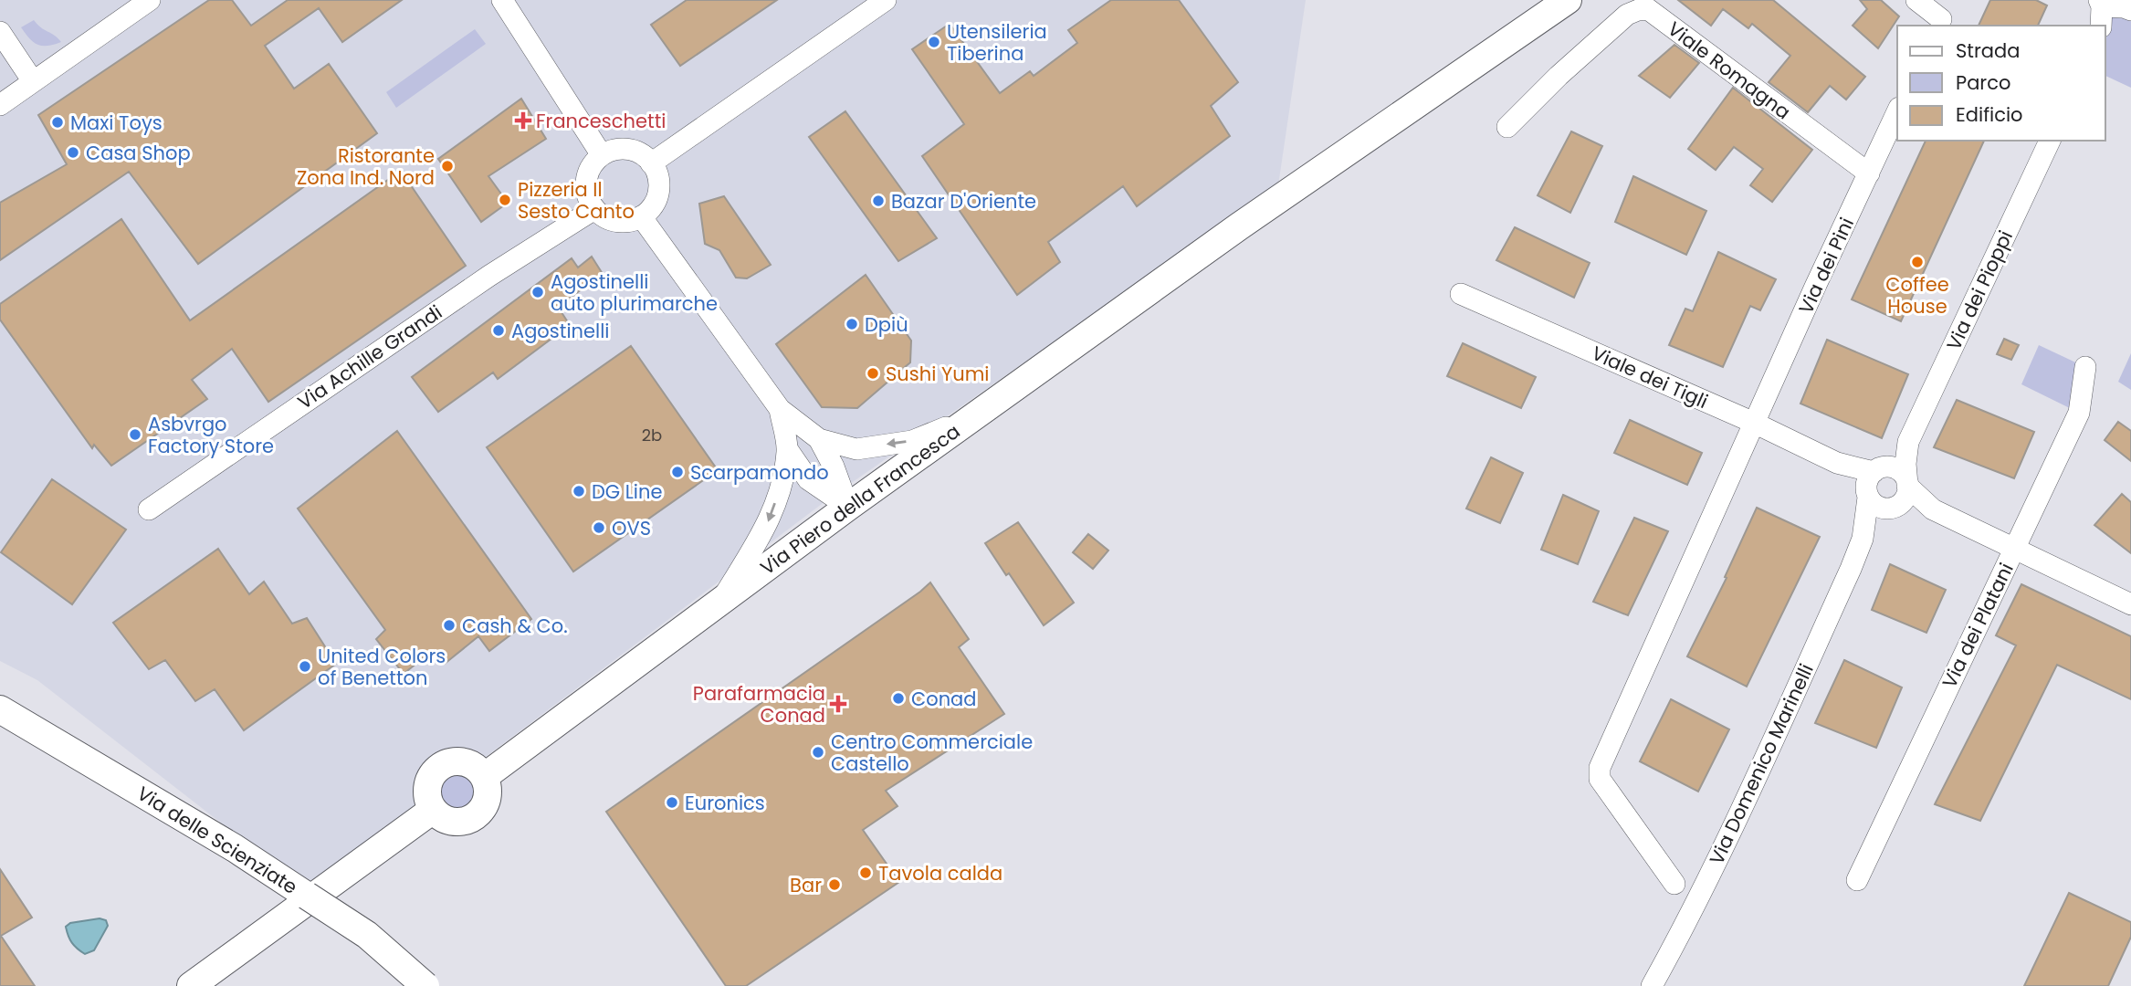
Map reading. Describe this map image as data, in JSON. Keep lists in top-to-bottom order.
{
  "streets": {
    "main road": ["Via Piero della Francesca", "Via delle Scienziate"],
    "street": [
      "Viale Romagna",
      "Via dei Pini",
      "Via dei Pioppi",
      "Via Achille Grandi",
      "Viale dei Tigli",
      "Via dei Platani",
      "Via Domenico Marinelli"
    ]
  },
  "crossings": [
    ["Viale Romagna", "Via dei Pini"],
    ["Via dei Pini", "Viale dei Tigli"],
    ["Via dei Pioppi", "Viale dei Tigli"],
    ["Via dei Pioppi", "Via Domenico Marinelli"],
    ["Viale dei Tigli", "Via dei Platani"],
    ["Viale dei Tigli", "Via Domenico Marinelli"]
  ],
  "places": {
    "other": [
      "Utensileria Tiberina",
      "Maxi Toys",
      "Casa Shop",
      "Ristorante Zona Ind. Nord",
      "Pizzeria Il Sesto Canto",
      "Bazar D'Oriente",
      "Coffee House",
      "Agostinelli auto plurimarche",
      "Dpiù",
      "Agostinelli",
      "Sushi Yumi",
      "Asbvrgo Factory Store",
      "Scarpamondo",
      "DG Line",
      "OVS",
      "Cash & Co.",
      "United Colors of Benetton",
      "Conad",
      "Centro Commerciale Castello",
      "Euronics",
      "Tavola calda",
      "Bar"
    ],
    "health": ["Franceschetti", "Parafarmacia Conad"]
  },
  "house_numbers": ["2b"],
  "legend": ["Strada", "Parco", "Edificio"]
}
